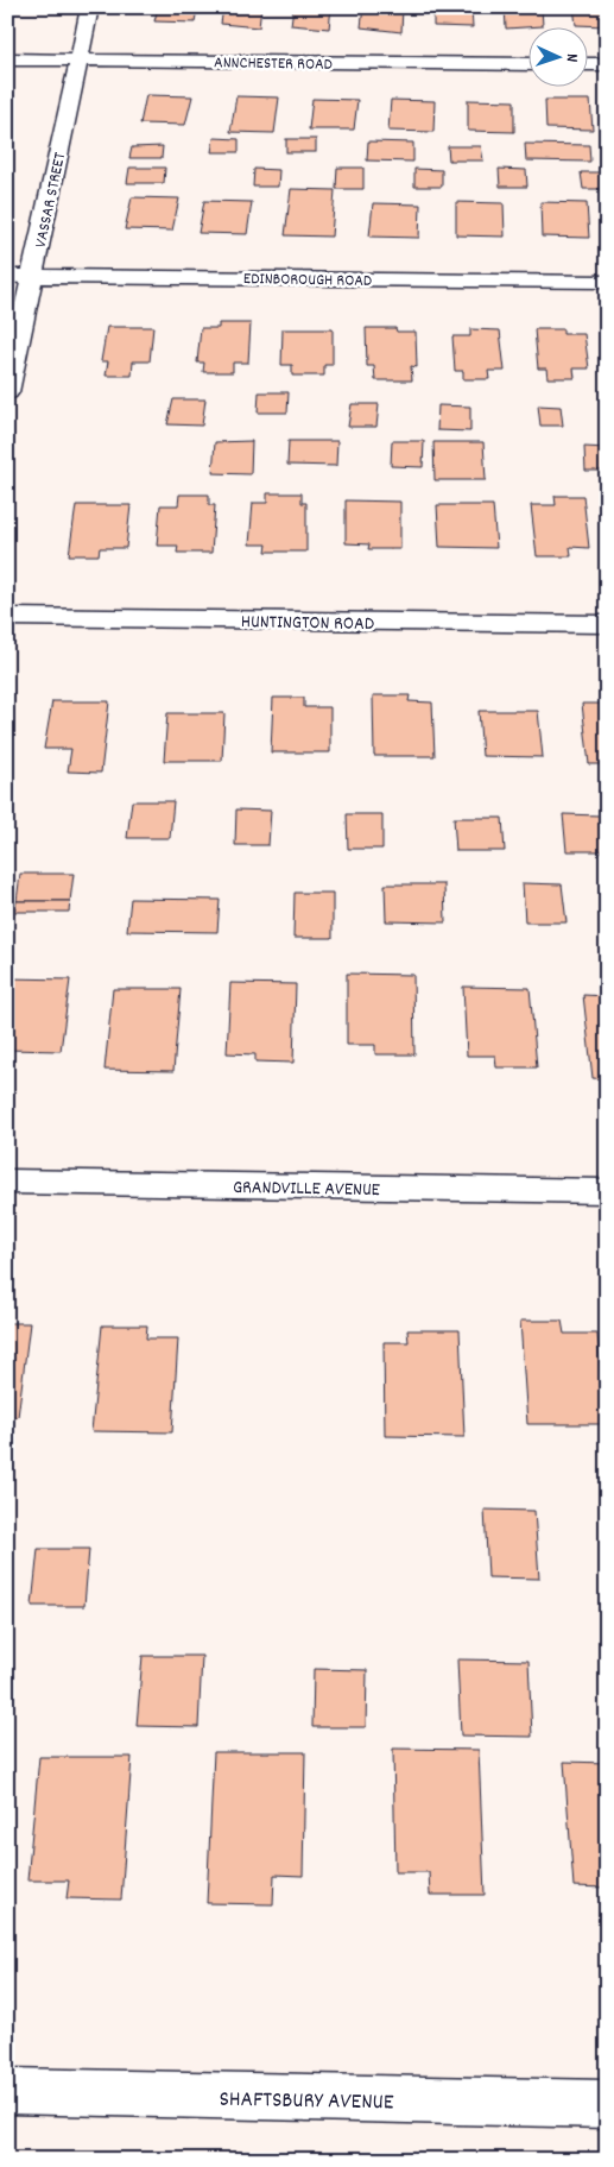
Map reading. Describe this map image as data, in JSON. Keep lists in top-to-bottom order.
{
  "streets": {
    "street": [
      "ANNCHESTER ROAD",
      "VASSAR STREET",
      "EDINBOROUGH ROAD",
      "HUNTINGTON ROAD",
      "GRANDVILLE AVENUE",
      "SHAFTSBURY AVENUE"
    ]
  },
  "crossings": [
    ["ANNCHESTER ROAD", "VASSAR STREET"],
    ["VASSAR STREET", "EDINBOROUGH ROAD"]
  ],
  "north": "right"
}
